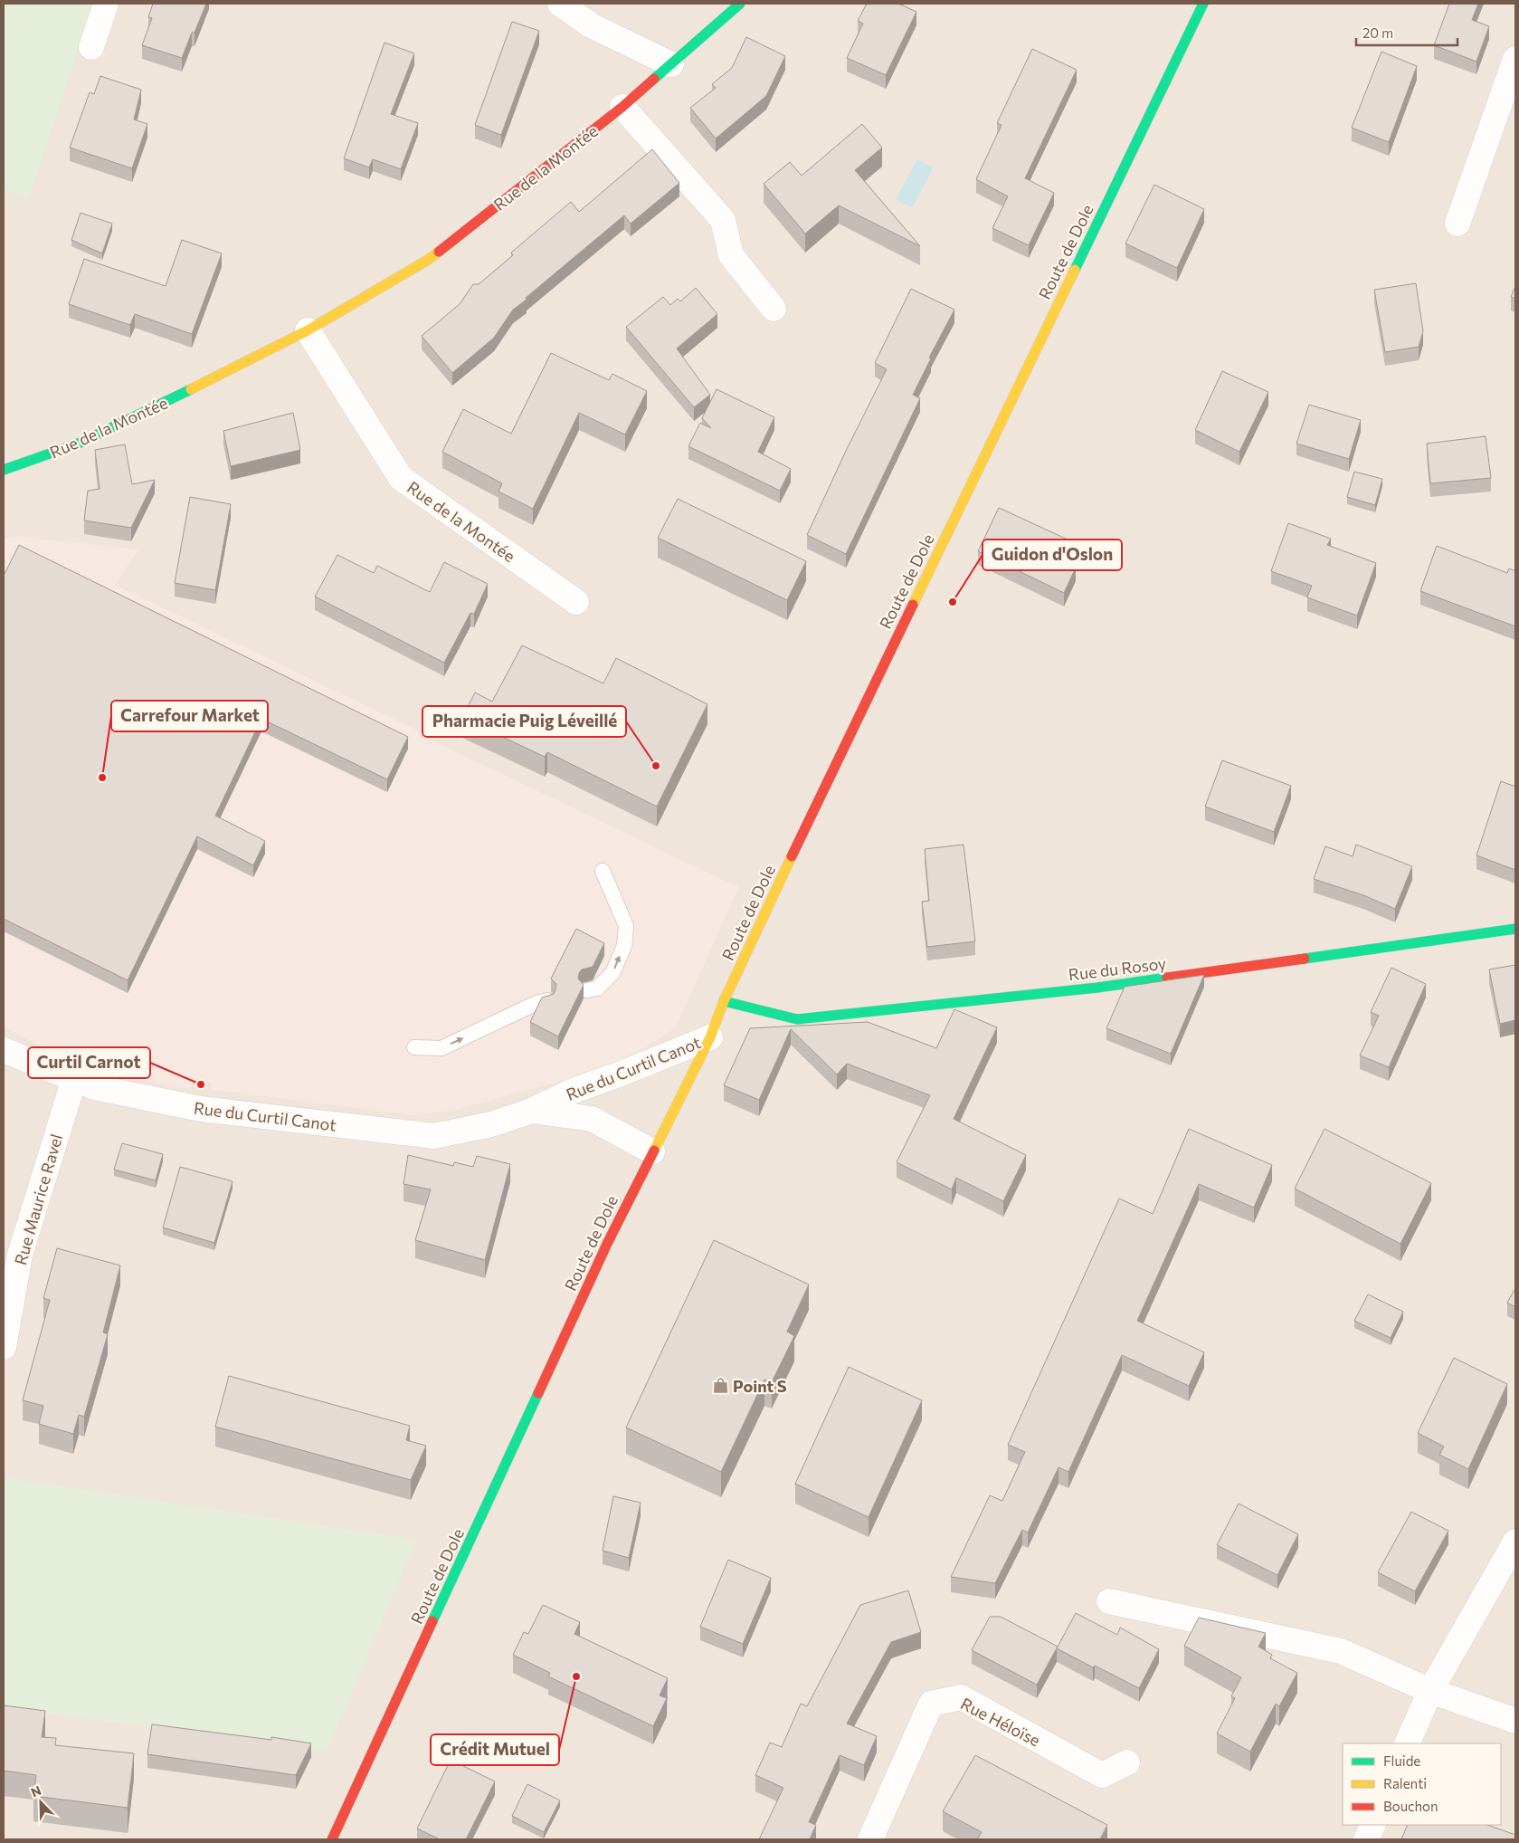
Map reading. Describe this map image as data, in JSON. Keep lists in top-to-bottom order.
{
  "streets": {
    "main road": ["Rue de la Montée", "Route de Dole", "Rue du Rosoy"],
    "street": ["Rue du Curtil Canot", "Rue Maurice Ravel", "Rue Héloïse"]
  },
  "crossings": [
    ["Route de Dole", "Rue du Rosoy"],
    ["Route de Dole", "Rue du Curtil Canot"],
    ["Rue du Curtil Canot", "Rue Maurice Ravel"]
  ],
  "places": {
    "other": [
      "Guidon d'Oslon",
      "Pharmacie Puig Léveillé",
      "Carrefour Market",
      "Curtil Carnot",
      "Crédit Mutuel"
    ],
    "shop": ["Point S"]
  },
  "legend": ["Fluide", "Ralenti", "Bouchon"],
  "scale_bar": "20 m",
  "north": "top left"
}
